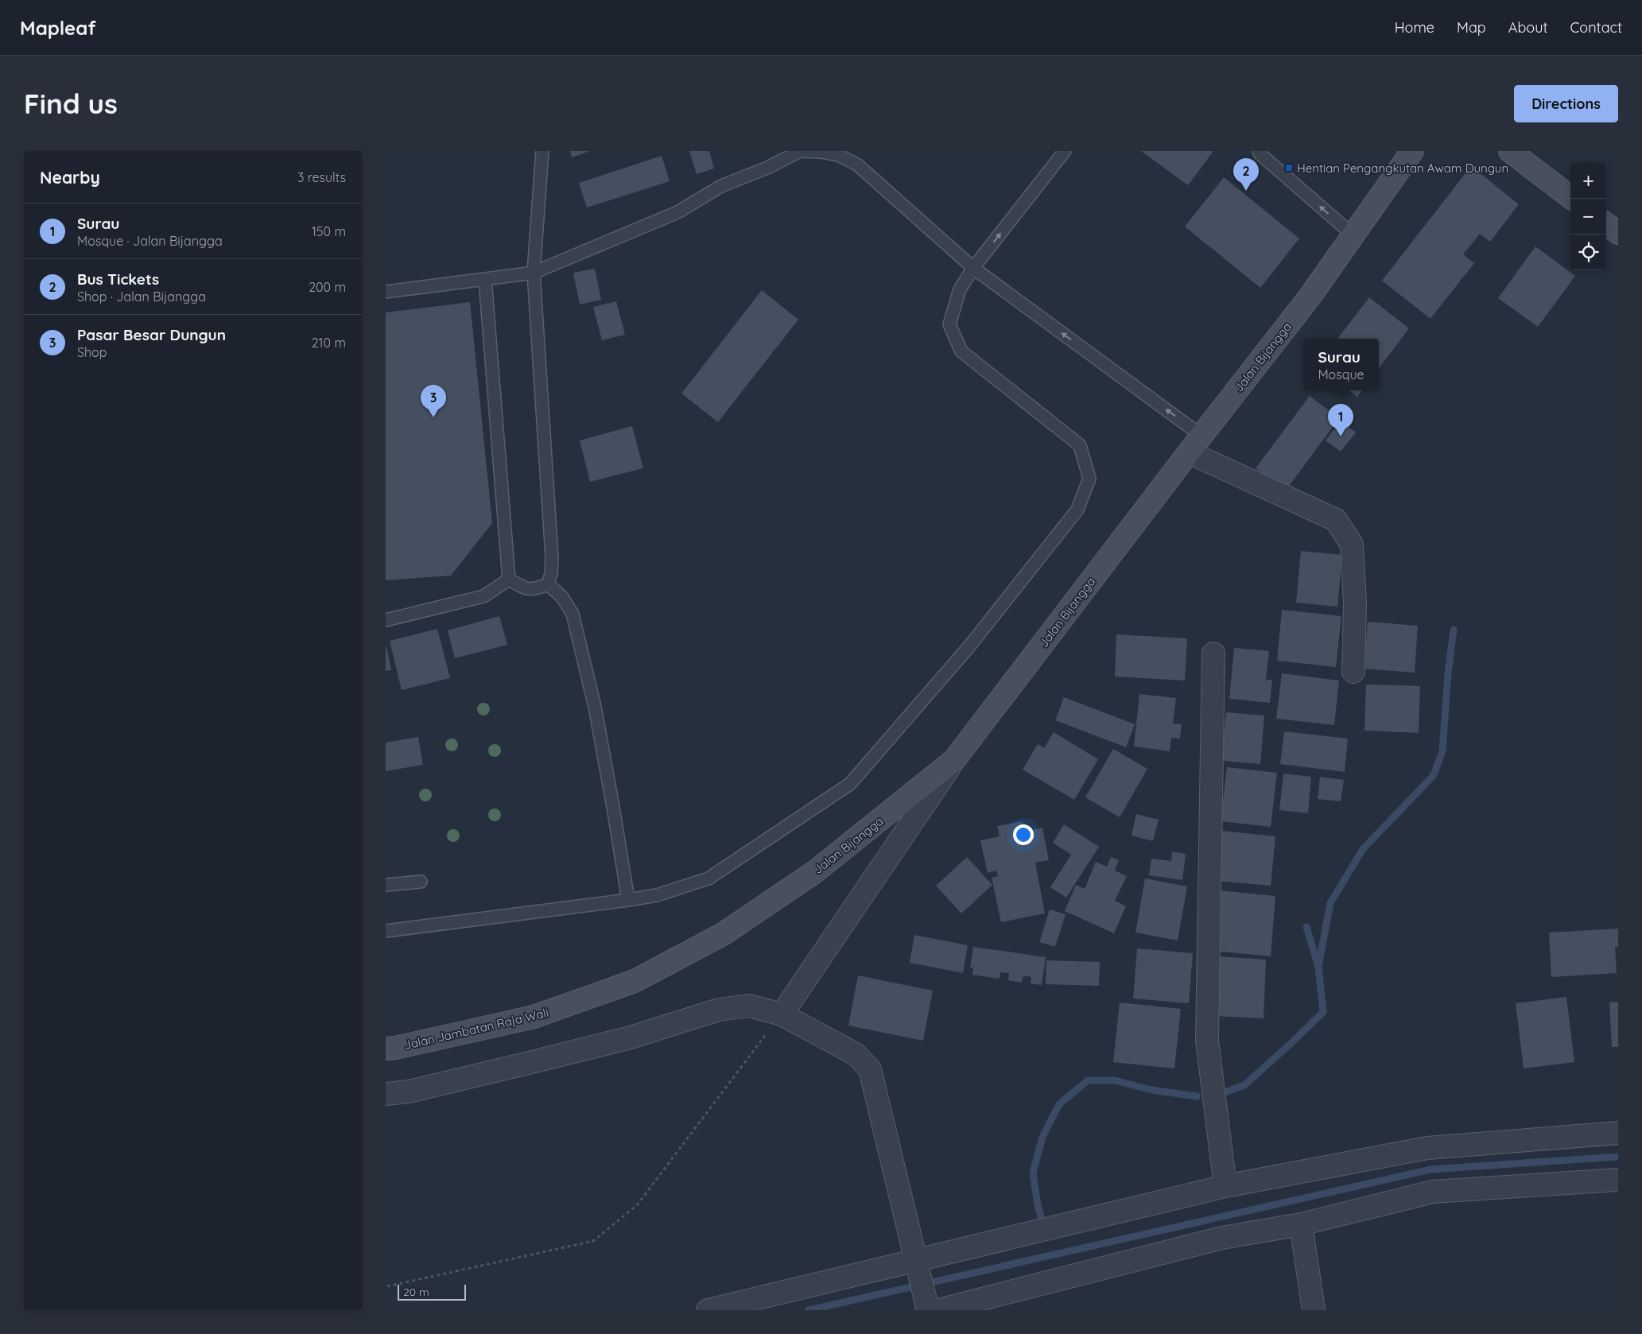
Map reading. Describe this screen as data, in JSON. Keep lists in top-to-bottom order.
{
  "streets": {
    "main road": ["Jalan Bijangga", "Jalan Jambatan Raja Wali"]
  },
  "crossings": [
    ["Jalan Bijangga", "Jalan Jambatan Raja Wali"]
  ],
  "places": {
    "transit": ["Hentian Pengangkutan Awam Dungun"]
  },
  "scale_bar": "20 m",
  "page": {
    "header": "Mapleaf",
    "nav": [
      "Home",
      "Map",
      "About",
      "Contact"
    ],
    "buttons": "Directions",
    "title": "Find us",
    "heading": ["Nearby", "3 results"],
    "pins": ["2", "3", "1"],
    "map_buttons": ["+", "−"],
    "list": [
      {
        "mark": "1",
        "name": "Surau",
        "note": "Mosque · Jalan Bijangga",
        "value": "150 m"
      },
      {
        "mark": "2",
        "name": "Bus Tickets",
        "note": "Shop · Jalan Bijangga",
        "value": "200 m"
      },
      {
        "mark": "3",
        "name": "Pasar Besar Dungun",
        "note": "Shop",
        "value": "210 m"
      }
    ],
    "popup": ["Surau", "Mosque"],
    "scale": "20 m"
  }
}
